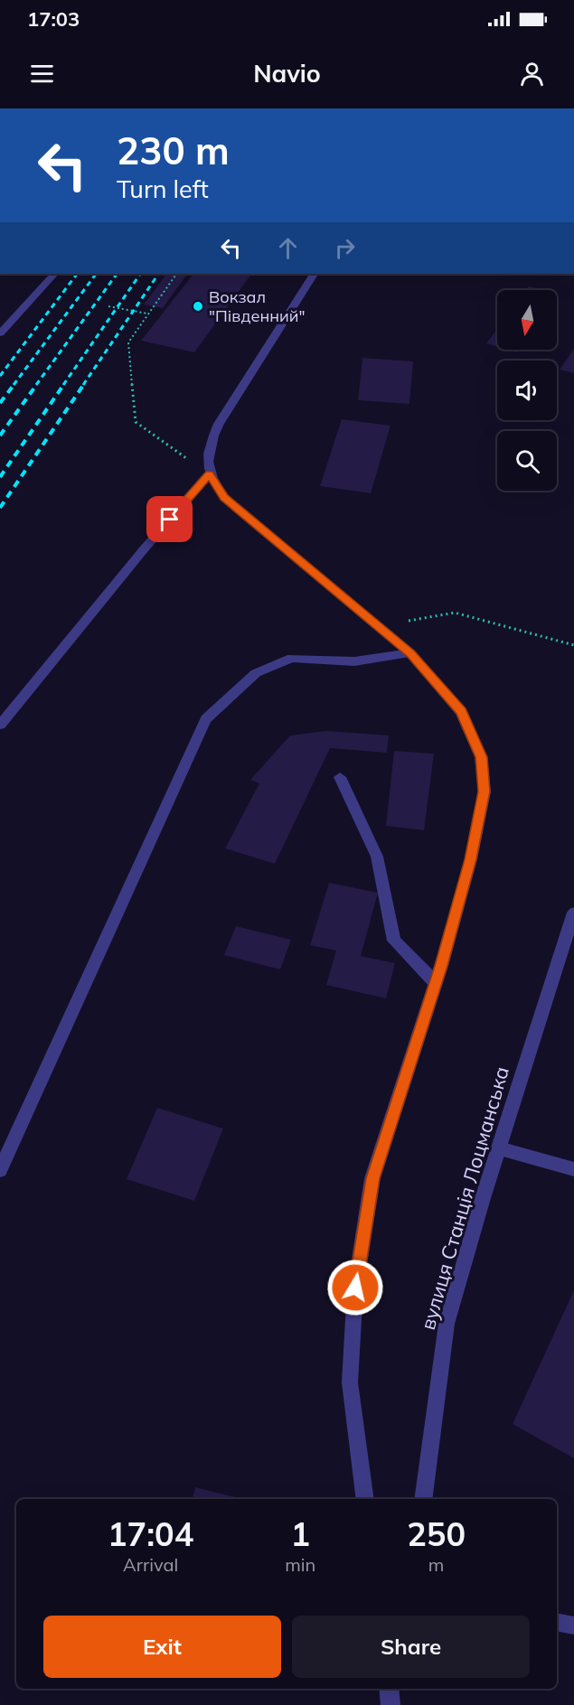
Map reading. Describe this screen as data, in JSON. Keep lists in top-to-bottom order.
{
  "streets": {
    "street": ["вулиця Станція Лоцманська"]
  },
  "places": ["Вокзал \"Південний\""],
  "north": "bottom",
  "page": {
    "status": "17:03",
    "header": "Navio",
    "turn": ["230 m", "Turn left"],
    "eta": [
      "17:04",
      "Arrival",
      "1",
      "min",
      "250",
      "m"
    ],
    "buttons": ["Exit", "Share"]
  }
}
